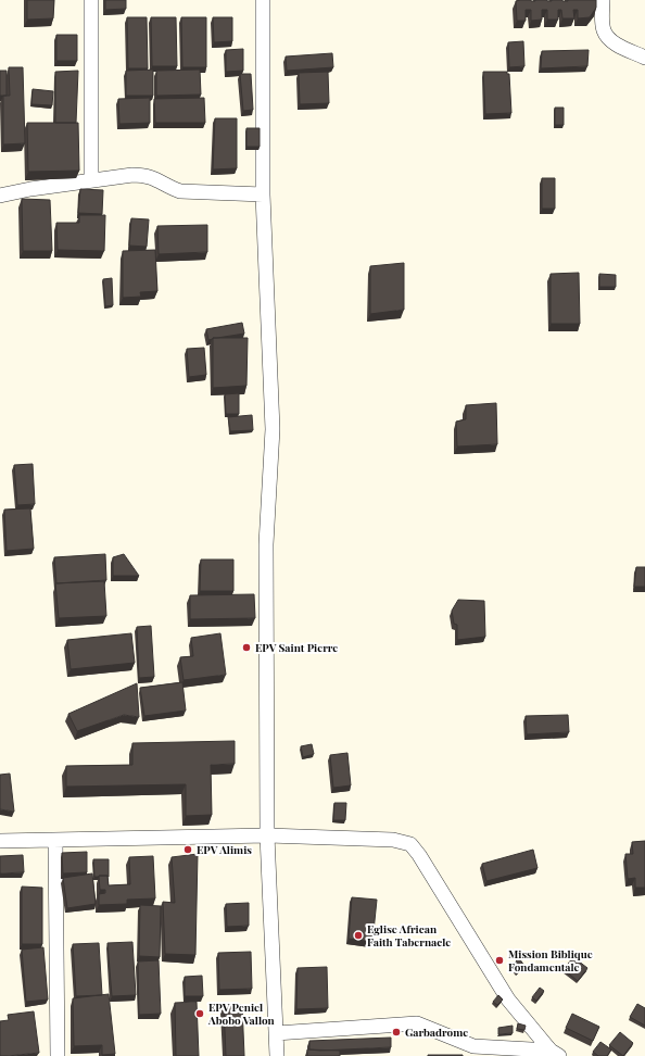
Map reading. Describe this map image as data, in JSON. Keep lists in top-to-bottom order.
{
  "places": [
    "EPV Saint Pierre",
    "EPV Alimis",
    "Eglise African Faith Tabernacle",
    "Mission Biblique Fondamentale",
    "EPV Peniel Abobo Vallon",
    "Garbadrome"
  ]
}
